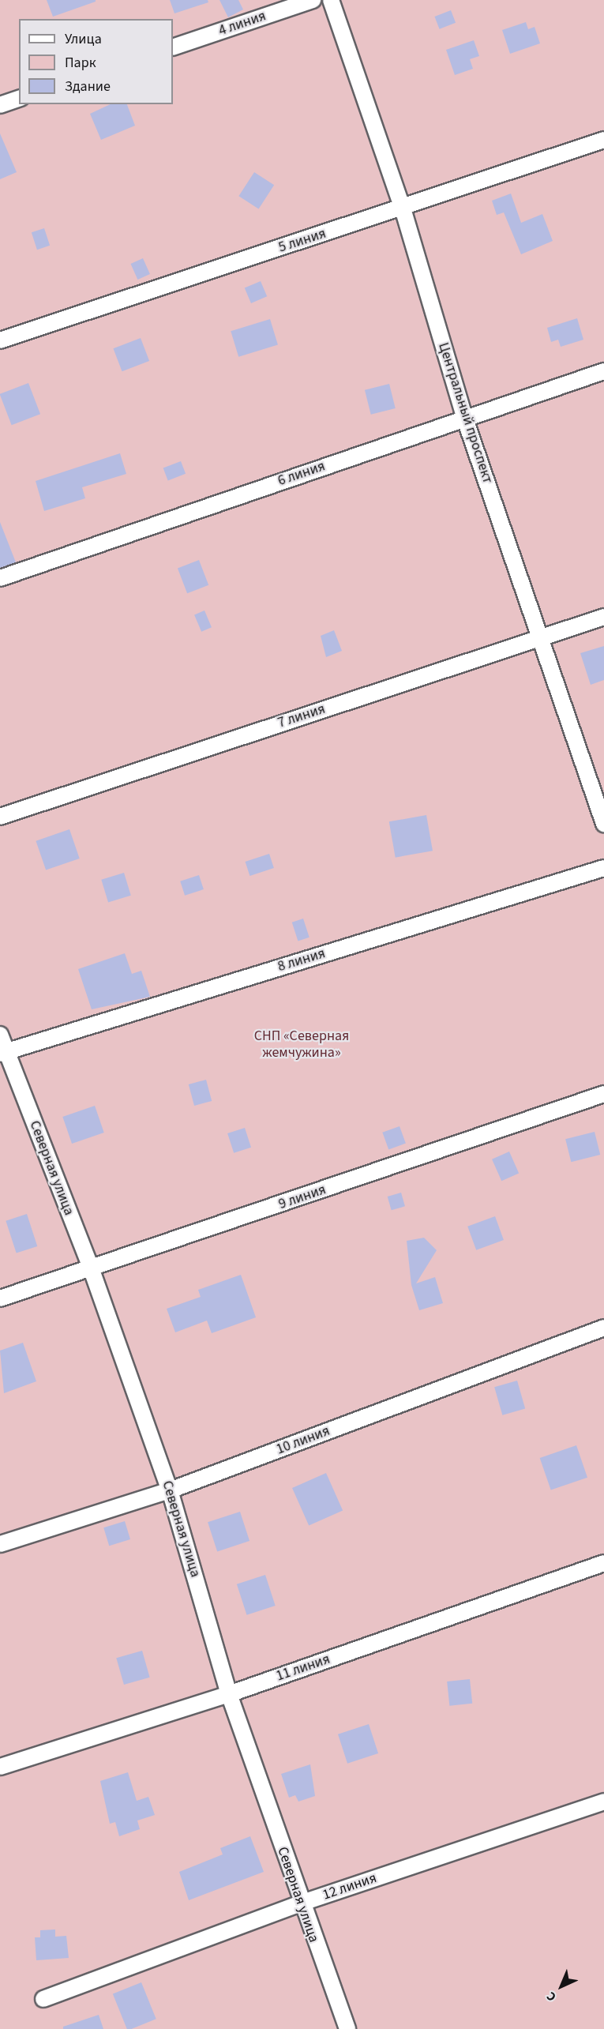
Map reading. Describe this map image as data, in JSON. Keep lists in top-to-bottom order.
{
  "streets": {
    "street": [
      "4 линия",
      "5 линия",
      "Центральный проспект",
      "6 линия",
      "7 линия",
      "8 линия",
      "Северная улица",
      "9 линия",
      "10 линия",
      "11 линия",
      "12 линия"
    ]
  },
  "crossings": [
    ["5 линия", "Центральный проспект"],
    ["Центральный проспект", "6 линия"],
    ["Центральный проспект", "7 линия"],
    ["8 линия", "Северная улица"],
    ["Северная улица", "9 линия"],
    ["Северная улица", "10 линия"],
    ["Северная улица", "11 линия"],
    ["Северная улица", "12 линия"]
  ],
  "parks": ["СНП «Северная жемчужина»"],
  "legend": ["Улица", "Парк", "Здание"],
  "north": "bottom left"
}
